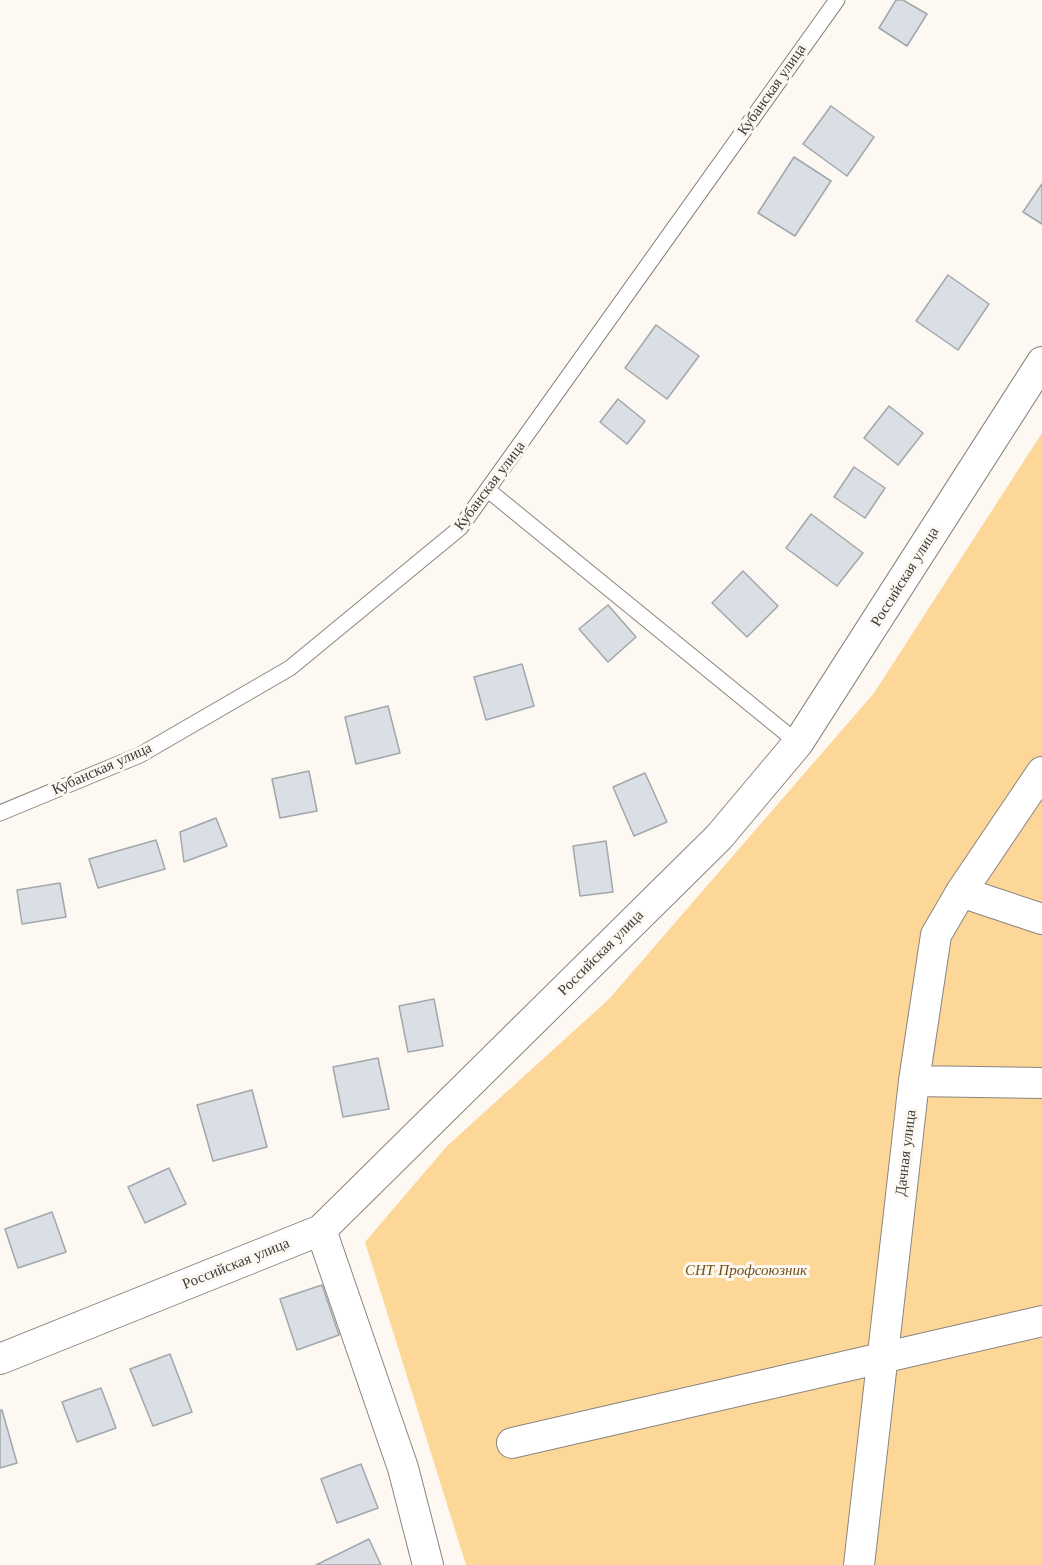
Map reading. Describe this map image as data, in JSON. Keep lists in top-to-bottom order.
{
  "streets": {
    "street": ["Российская улица", "Дачная улица"],
    "lane": ["Кубанская улица"]
  },
  "parks": ["СНТ Профсоюзник"]
}
